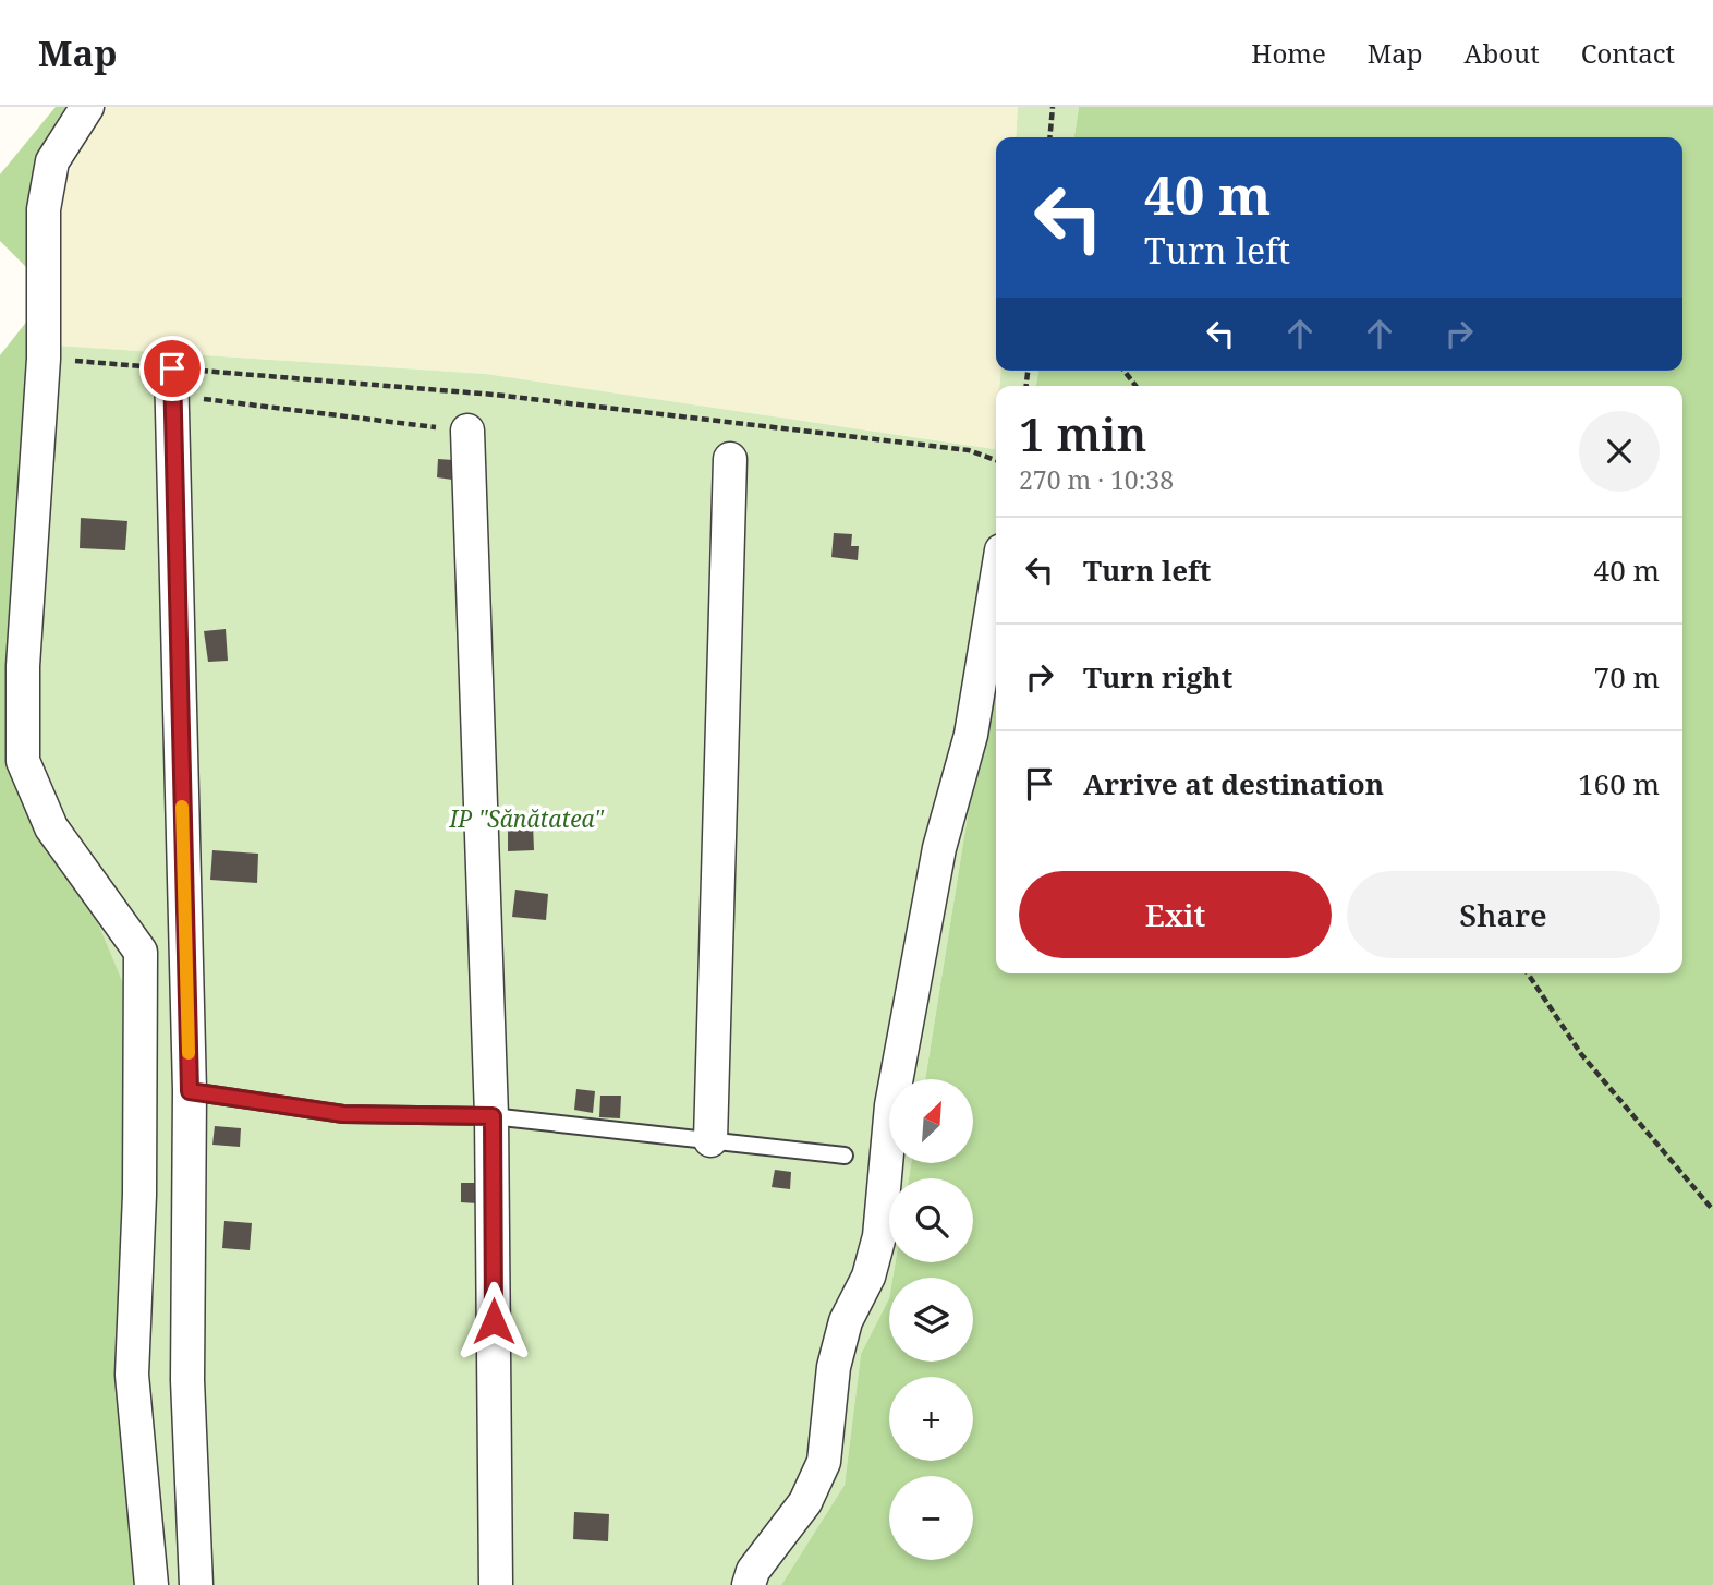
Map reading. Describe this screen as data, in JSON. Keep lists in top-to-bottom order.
{
  "parks": ["IP \"Sănătatea\""],
  "north": "top right",
  "page": {
    "header": "Map",
    "nav": [
      "Home",
      "Map",
      "About",
      "Contact"
    ],
    "turn": ["40 m", "Turn left"],
    "heading": ["1 min", "270 m · 10:38"],
    "list": [
      {
        "name": "Turn left",
        "value": "40 m"
      },
      {
        "name": "Turn right",
        "value": "70 m"
      },
      {
        "name": "Arrive at destination",
        "value": "160 m"
      }
    ],
    "buttons": ["Exit", "Share"],
    "map_buttons": ["+", "−"]
  }
}
